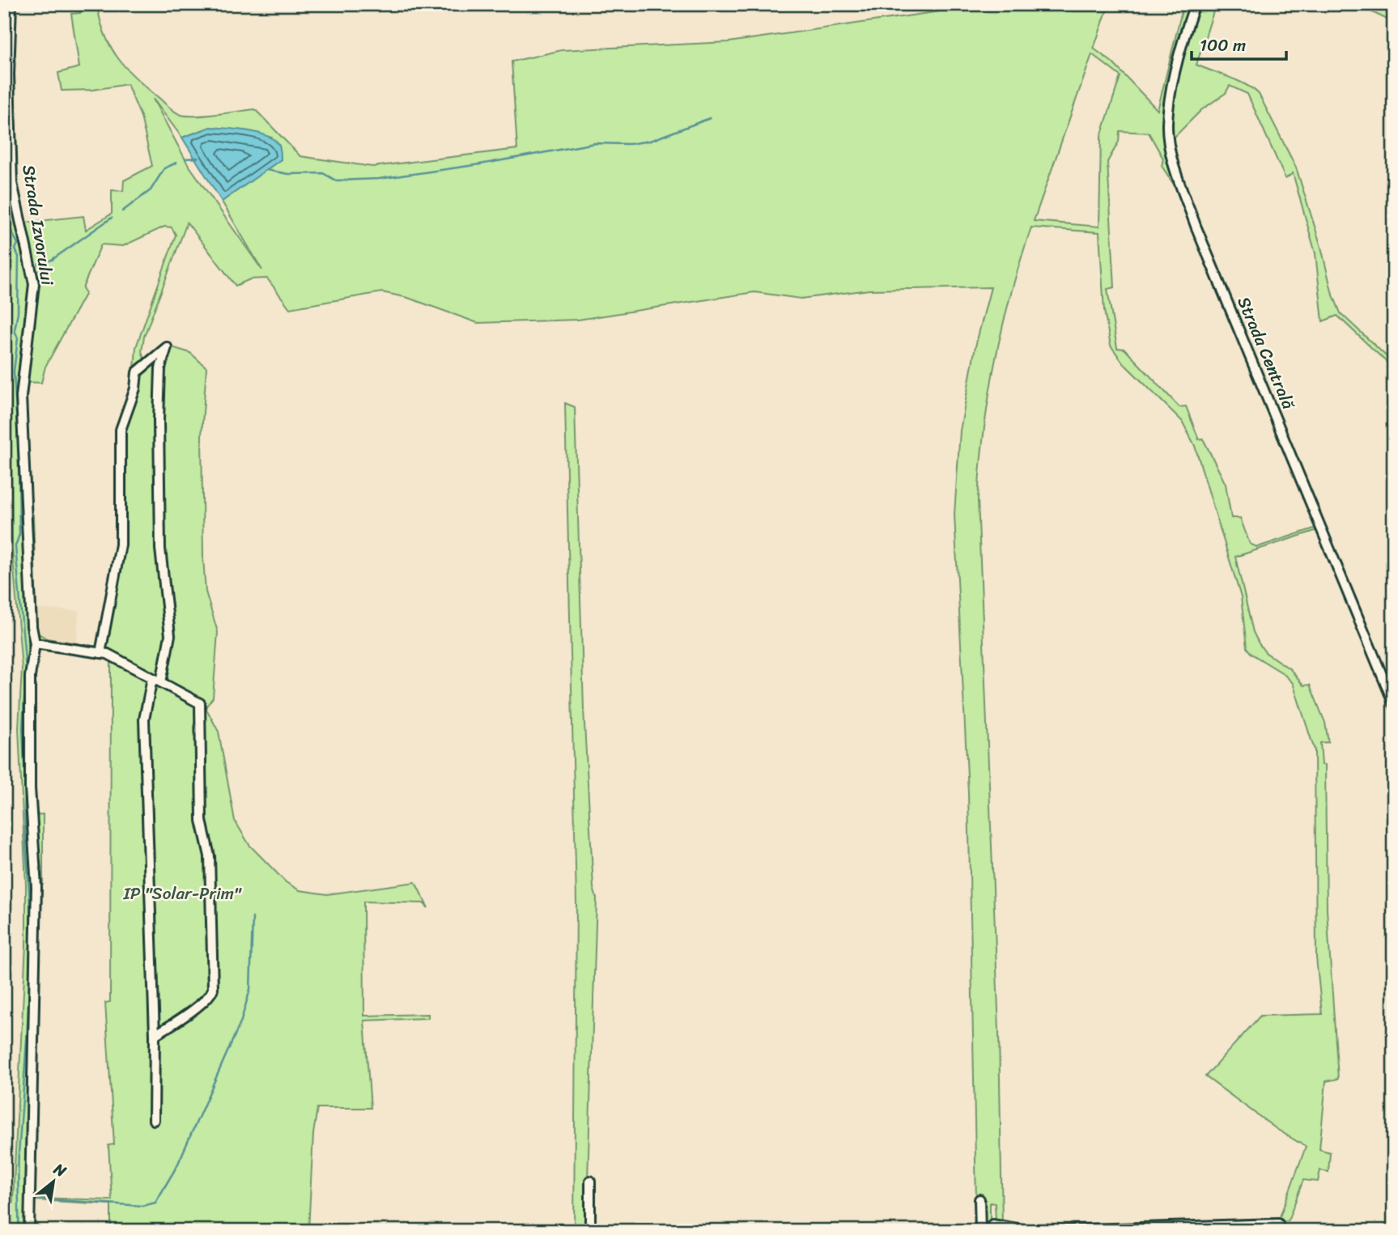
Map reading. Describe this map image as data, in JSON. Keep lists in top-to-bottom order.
{
  "streets": {
    "street": ["Strada Izvorului", "Strada Centrală"]
  },
  "parks": ["IP \"Solar-Prim\""],
  "scale_bar": "100 m",
  "north": "top right"
}
